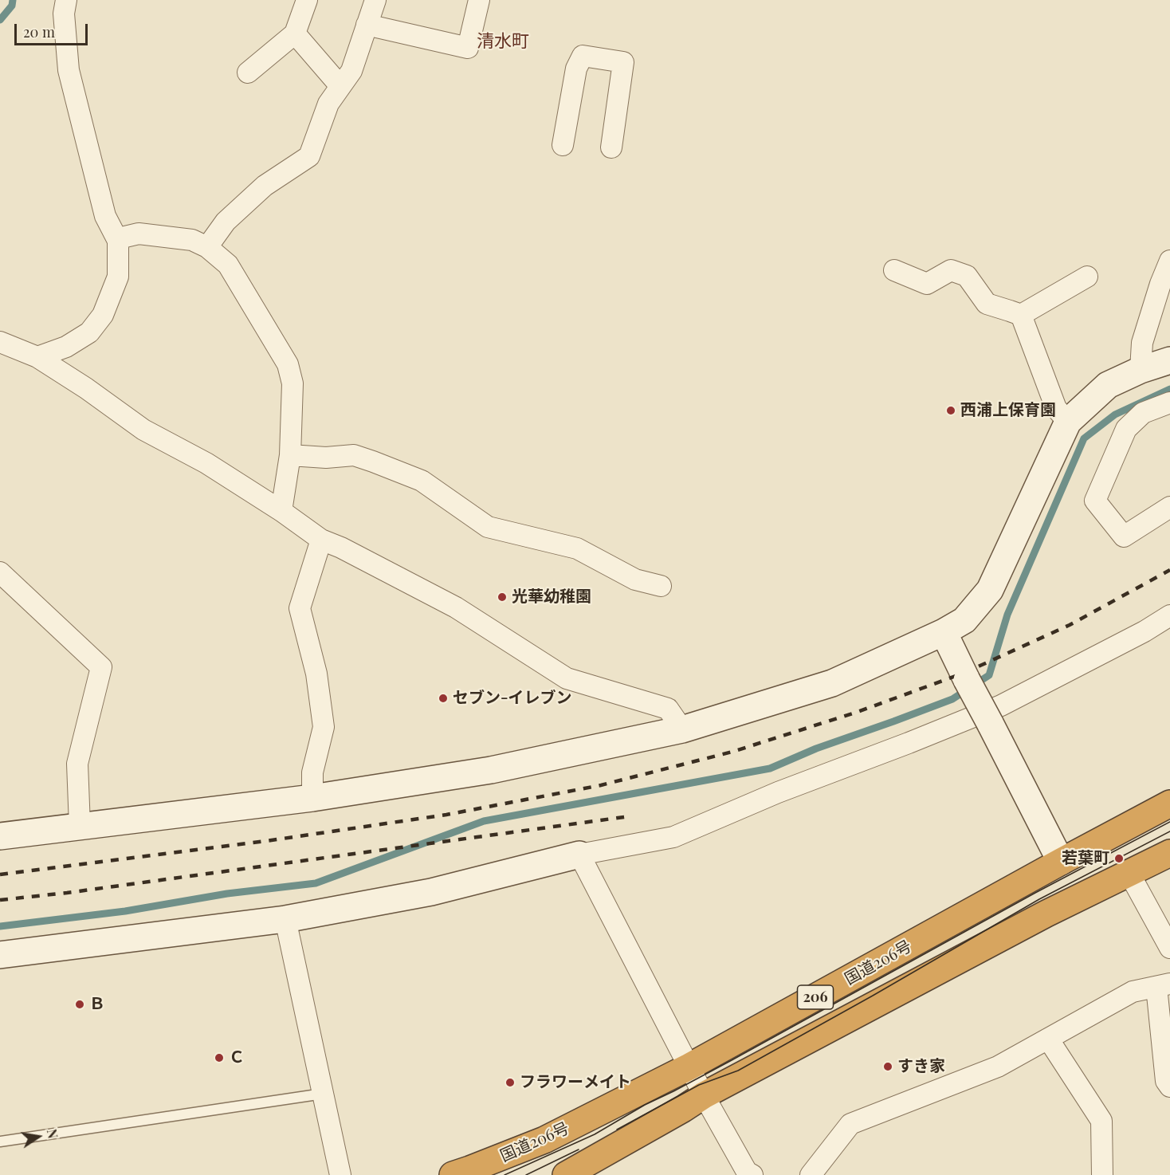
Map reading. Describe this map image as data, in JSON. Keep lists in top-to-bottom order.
{
  "streets": {
    "highway": ["国道206号", "206"]
  },
  "districts": ["清水町"],
  "places": [
    "西浦上保育園",
    "光華幼稚園",
    "セブン-イレブン",
    "若葉町",
    "Ｂ",
    "Ｃ",
    "すき家",
    "フラワーメイト"
  ],
  "scale_bar": "20 m",
  "north": "right"
}
